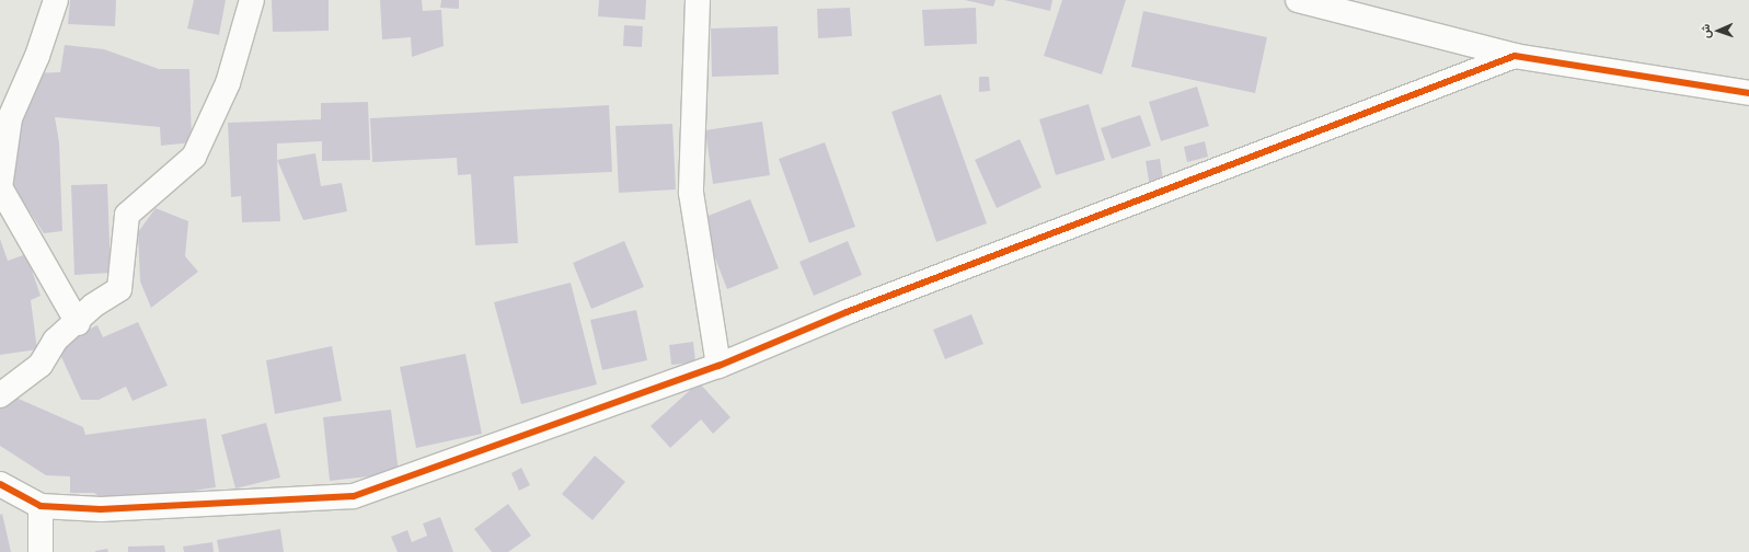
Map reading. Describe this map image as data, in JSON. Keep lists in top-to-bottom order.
{
  "north": "left"
}
